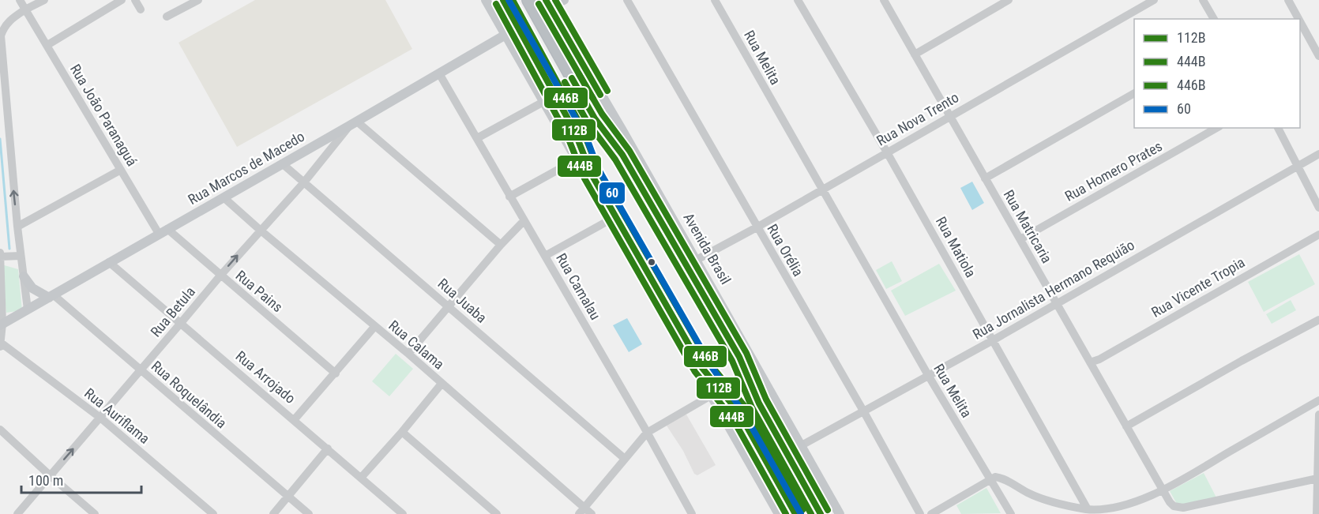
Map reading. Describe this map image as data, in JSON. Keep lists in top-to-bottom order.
{
  "streets": {
    "highway": ["Avenida Brasil"],
    "main road": ["Rua Marcos de Macedo"],
    "street": [
      "Rua Melita",
      "Rua João Paranaguá",
      "Rua Nova Trento",
      "Rua Homero Prates",
      "Rua Matricaria",
      "Rua Matiola",
      "Rua Orélia",
      "Rua Camalau",
      "Rua Vicente Tropia",
      "Rua Jornalista Hermano Requião",
      "Rua Pains",
      "Rua Juaba",
      "Rua Betula",
      "Rua Calama",
      "Rua Arrojado",
      "Rua Roquelândia",
      "Rua Auriflama"
    ]
  },
  "crossings": [
    ["Rua Melita", "Rua Nova Trento"],
    ["Rua Melita", "Rua Jornalista Hermano Requião"],
    ["Rua João Paranaguá", "Rua Marcos de Macedo"],
    ["Rua João Paranaguá", "Rua Pains"],
    ["Rua Nova Trento", "Rua Matricaria"],
    ["Rua Nova Trento", "Rua Matiola"],
    ["Rua Nova Trento", "Avenida Brasil"],
    ["Rua Nova Trento", "Rua Orélia"],
    ["Rua Marcos de Macedo", "Rua Camalau"],
    ["Rua Marcos de Macedo", "Rua Pains"],
    ["Rua Marcos de Macedo", "Rua Juaba"],
    ["Rua Marcos de Macedo", "Rua Betula"],
    ["Rua Marcos de Macedo", "Rua Calama"],
    ["Rua Marcos de Macedo", "Rua Arrojado"],
    ["Rua Marcos de Macedo", "Rua Roquelândia"],
    ["Rua Homero Prates", "Rua Matricaria"],
    ["Rua Matricaria", "Rua Vicente Tropia"],
    ["Rua Matricaria", "Rua Jornalista Hermano Requião"],
    ["Rua Matiola", "Rua Jornalista Hermano Requião"],
    ["Avenida Brasil", "Rua Jornalista Hermano Requião"],
    ["Rua Orélia", "Rua Jornalista Hermano Requião"],
    ["Rua Pains", "Rua Betula"],
    ["Rua Juaba", "Rua Betula"],
    ["Rua Betula", "Rua Calama"],
    ["Rua Betula", "Rua Arrojado"],
    ["Rua Betula", "Rua Roquelândia"],
    ["Rua Betula", "Rua Auriflama"]
  ],
  "lines": [
    "transit line 112B",
    "transit line 446B",
    "transit line 60",
    "transit line 444B"
  ],
  "legend": [
    "112B",
    "444B",
    "446B",
    "60"
  ],
  "scale_bar": "100 m"
}
